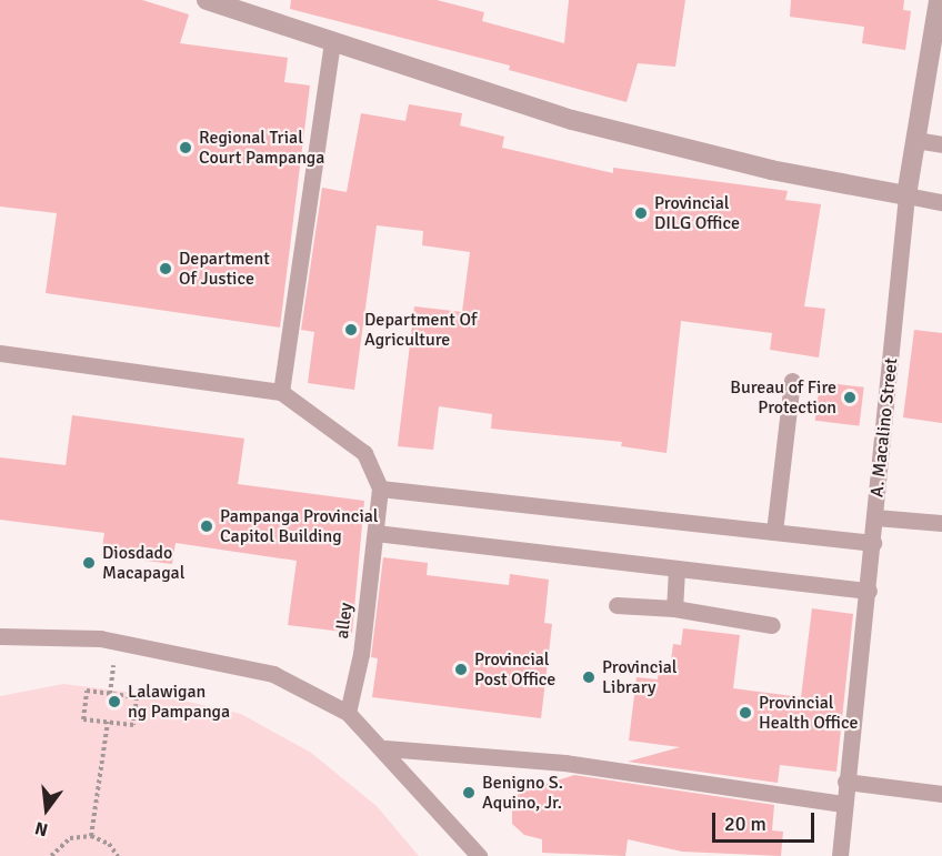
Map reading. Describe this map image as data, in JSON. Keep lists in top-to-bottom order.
{
  "streets": {
    "street": ["A. Macalino Street"],
    "lane": ["alley"]
  },
  "places": [
    "Regional Trial Court Pampanga",
    "Provincial DILG Office",
    "Department Of Justice",
    "Department Of Agriculture",
    "Bureau of Fire Protection",
    "Pampanga Provincial Capitol Building",
    "Diosdado Macapagal",
    "Provincial Post Office",
    "Provincial Library",
    "Lalawigan ng Pampanga",
    "Provincial Health Office",
    "Benigno S. Aquino, Jr."
  ],
  "scale_bar": "20 m",
  "north": "bottom"
}
